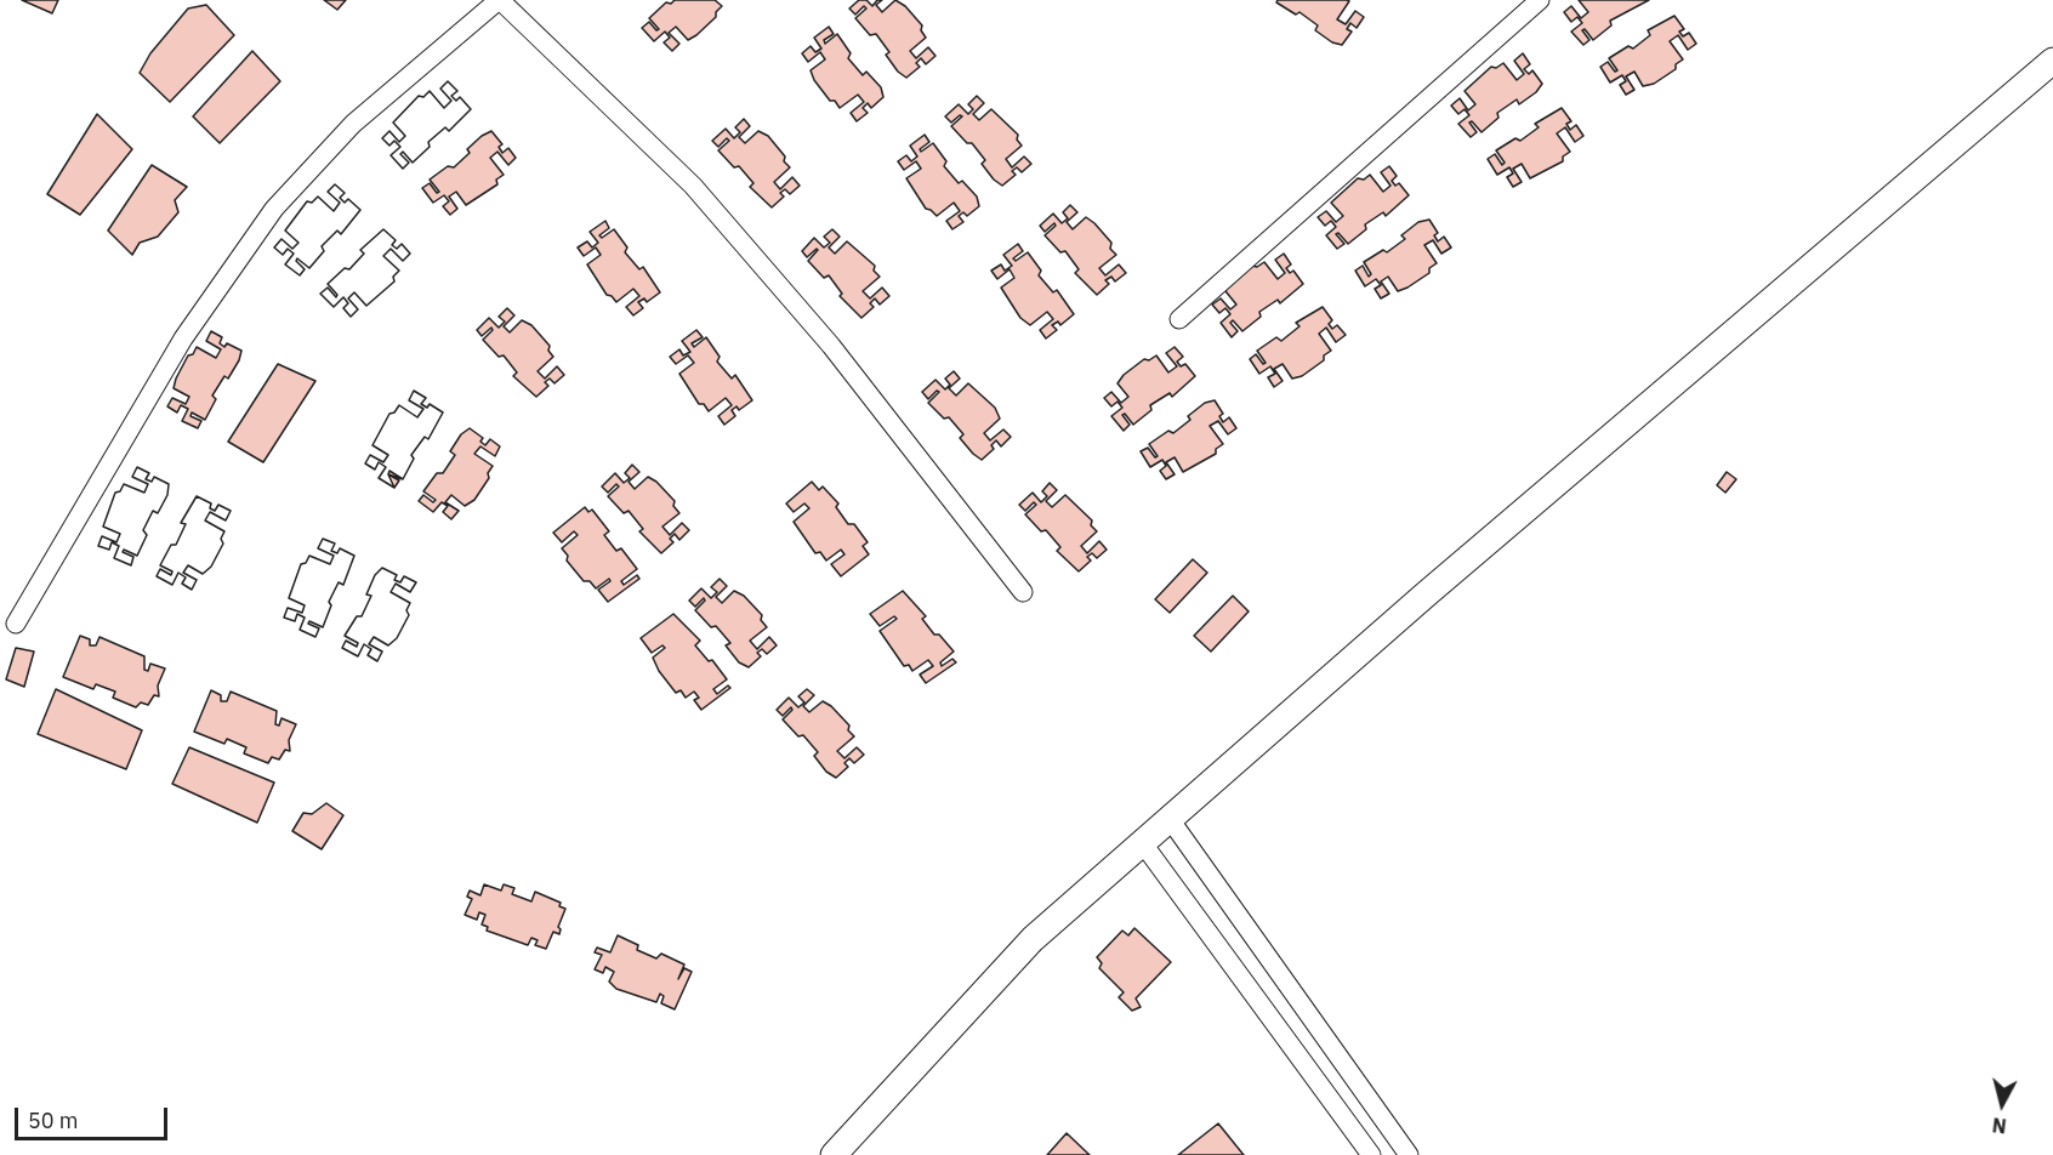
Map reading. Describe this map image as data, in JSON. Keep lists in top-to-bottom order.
{
  "scale_bar": "50 m",
  "north": "bottom"
}
